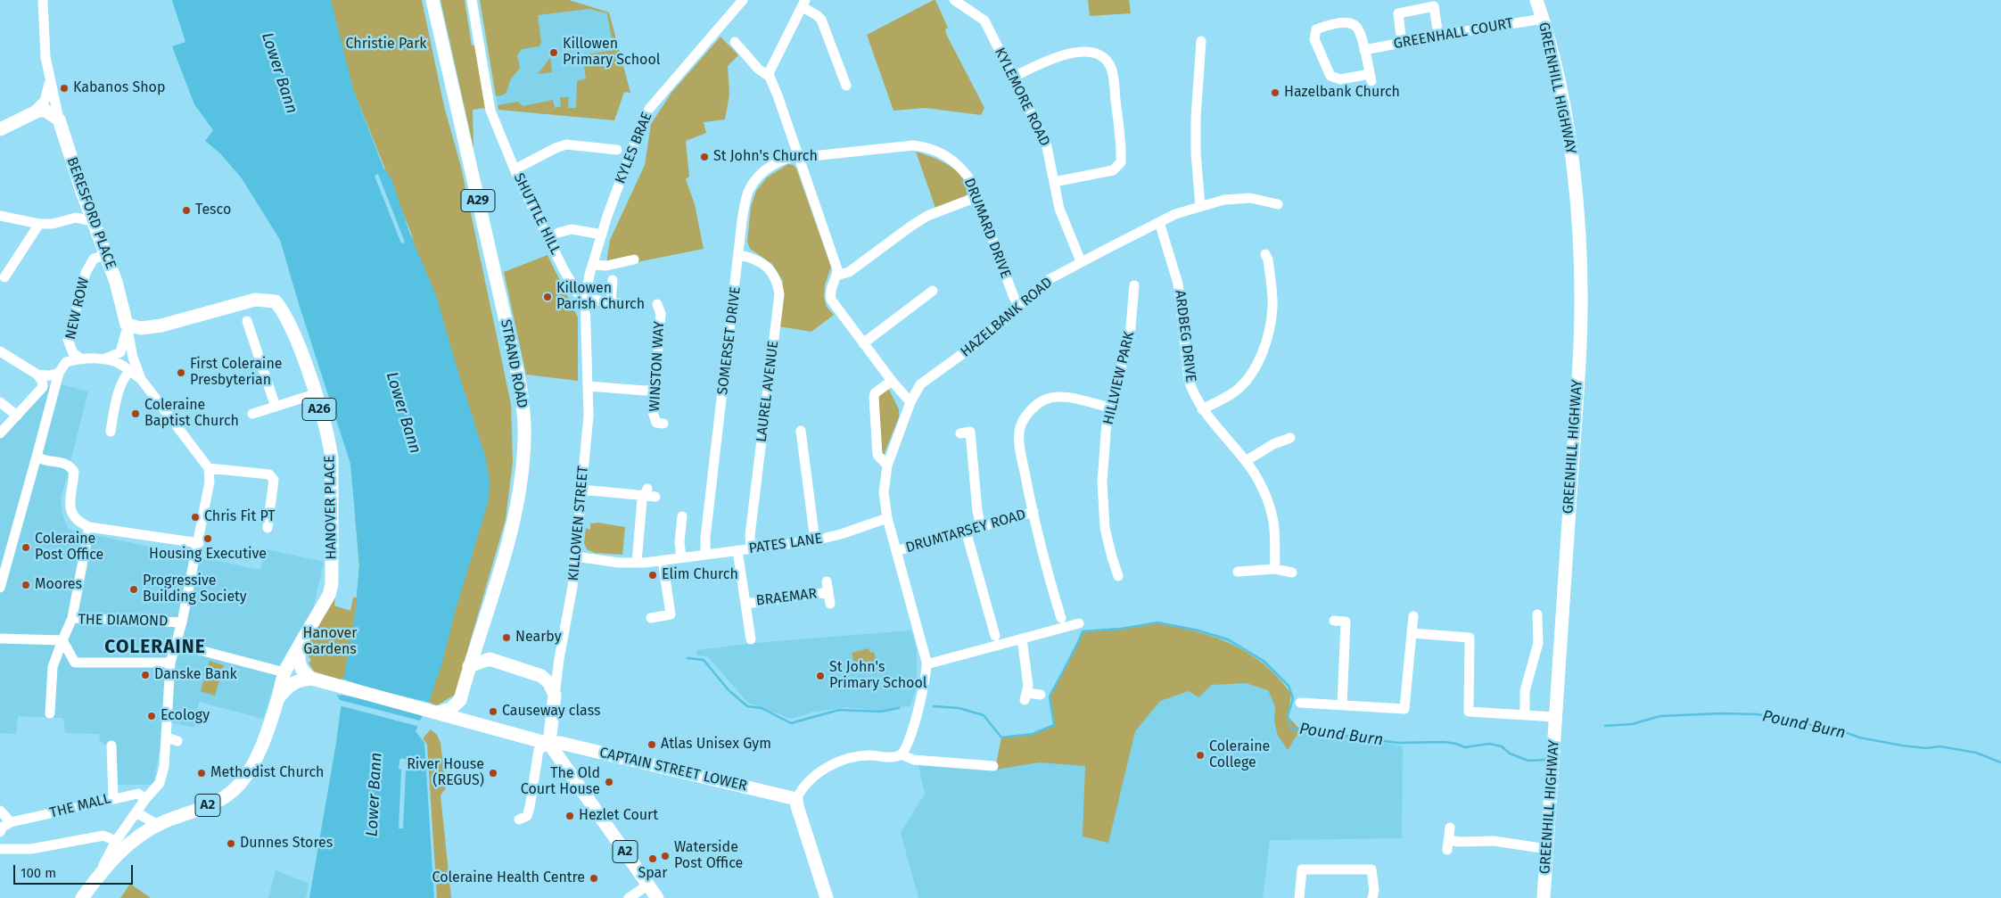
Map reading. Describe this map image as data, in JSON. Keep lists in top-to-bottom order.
{
  "streets": {
    "main road": [
      "GREENHILL HIGHWAY",
      "A29",
      "BERESFORD PLACE",
      "STRAND ROAD",
      "A26",
      "HANOVER PLACE",
      "KILLOWEN STREET",
      "CAPTAIN STREET LOWER",
      "A2"
    ],
    "street": [
      "GREENHALL COURT",
      "KYLEMORE ROAD",
      "KYLES BRAE",
      "SHUTTLE HILL",
      "DRUMARD DRIVE",
      "NEW ROW",
      "HAZELBANK ROAD",
      "ARDBEG DRIVE",
      "SOMERSET DRIVE",
      "WINSTON WAY",
      "HILLVIEW PARK",
      "LAUREL AVENUE",
      "DRUMTARSEY ROAD",
      "PATES LANE",
      "BRAEMAR",
      "THE DIAMOND",
      "THE MALL"
    ]
  },
  "crossings": [
    ["GREENHALL COURT", "GREENHILL HIGHWAY"],
    ["KYLEMORE ROAD", "HAZELBANK ROAD"],
    ["KYLES BRAE", "SHUTTLE HILL"],
    ["KYLES BRAE", "KILLOWEN STREET"],
    ["BERESFORD PLACE", "NEW ROW"],
    ["BERESFORD PLACE", "HANOVER PLACE"],
    ["SHUTTLE HILL", "KILLOWEN STREET"],
    ["DRUMARD DRIVE", "HAZELBANK ROAD"],
    ["DRUMARD DRIVE", "SOMERSET DRIVE"],
    ["HAZELBANK ROAD", "ARDBEG DRIVE"],
    ["HAZELBANK ROAD", "DRUMTARSEY ROAD"],
    ["HAZELBANK ROAD", "PATES LANE"],
    ["SOMERSET DRIVE", "LAUREL AVENUE"],
    ["SOMERSET DRIVE", "PATES LANE"],
    ["STRAND ROAD", "A2"],
    ["HILLVIEW PARK", "DRUMTARSEY ROAD"],
    ["LAUREL AVENUE", "PATES LANE"],
    ["HANOVER PLACE", "A2"],
    ["KILLOWEN STREET", "PATES LANE"],
    ["KILLOWEN STREET", "CAPTAIN STREET LOWER"],
    ["KILLOWEN STREET", "A2"],
    ["PATES LANE", "BRAEMAR"],
    ["CAPTAIN STREET LOWER", "A2"]
  ],
  "districts": ["COLERAINE"],
  "water": ["Lower Bann", "Pound Burn"],
  "parks": ["Christie Park", "Hanover Gardens"],
  "places": [
    "Killowen Primary School",
    "Kabanos Shop",
    "Hazelbank Church",
    "St John's Church",
    "Tesco",
    "Killowen Parish Church",
    "First Coleraine Presbyterian",
    "Coleraine Baptist Church",
    "Chris Fit PT",
    "Housing Executive",
    "Coleraine Post Office",
    "Elim Church",
    "Moores",
    "Progressive Building Society",
    "Nearby",
    "Danske Bank",
    "St John's Primary School",
    "Causeway class",
    "Ecology",
    "Atlas Unisex Gym",
    "Coleraine College",
    "Methodist Church",
    "River House (REGUS)",
    "The Old Court House",
    "Hezlet Court",
    "Dunnes Stores",
    "Waterside Post Office",
    "Spar",
    "Coleraine Health Centre"
  ],
  "scale_bar": "100 m"
}
